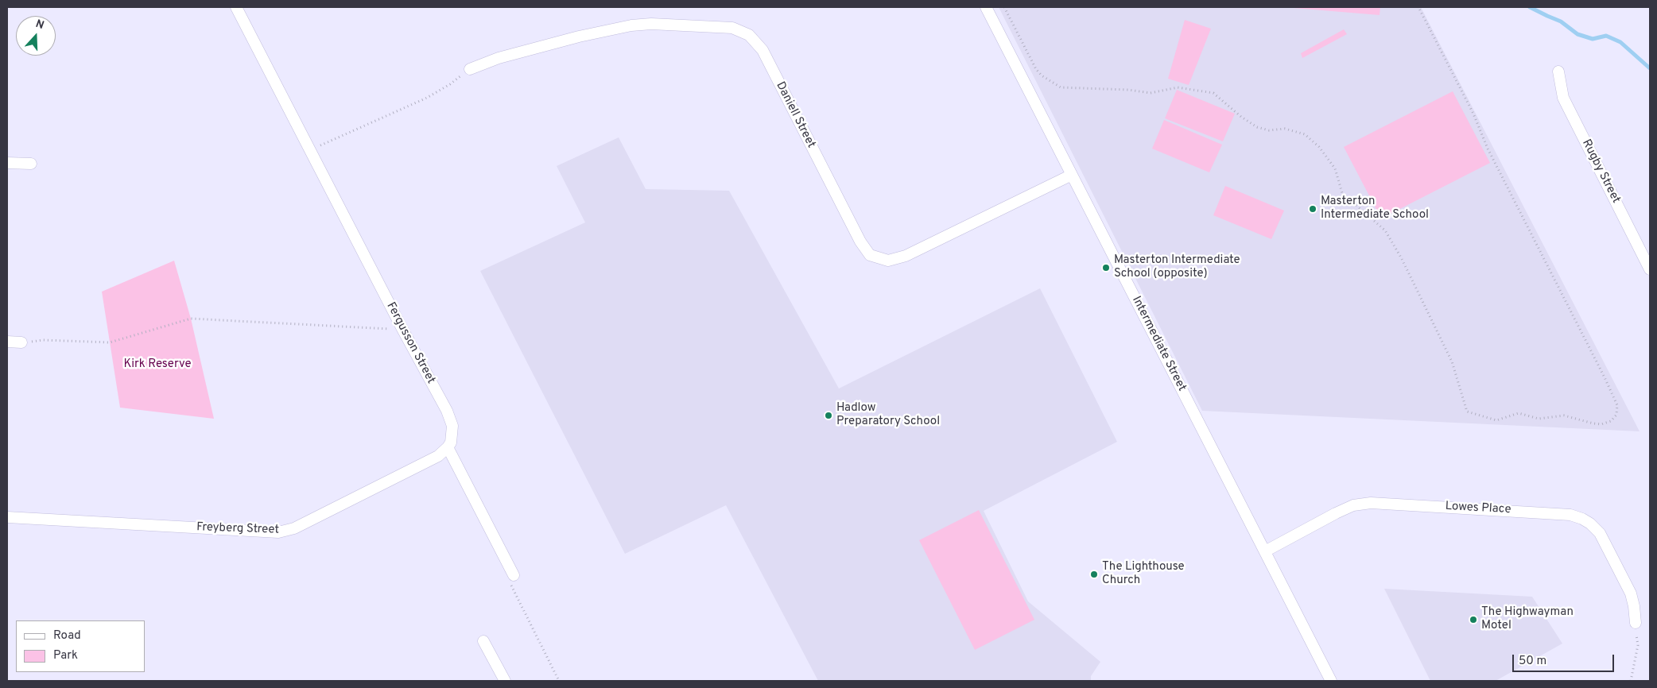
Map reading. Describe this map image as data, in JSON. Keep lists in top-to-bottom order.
{
  "streets": {
    "street": [
      "Daniell Street",
      "Rugby Street",
      "Fergusson Street",
      "Intermediate Street",
      "Lowes Place",
      "Freyberg Street"
    ]
  },
  "crossings": [
    ["Daniell Street", "Intermediate Street"],
    ["Fergusson Street", "Freyberg Street"],
    ["Intermediate Street", "Lowes Place"]
  ],
  "parks": ["Kirk Reserve"],
  "places": [
    "Masterton Intermediate School",
    "Masterton Intermediate School (opposite)",
    "Hadlow Preparatory School",
    "The Lighthouse Church",
    "The Highwayman Motel"
  ],
  "legend": ["Road", "Park"],
  "scale_bar": "50 m",
  "north": "top"
}
